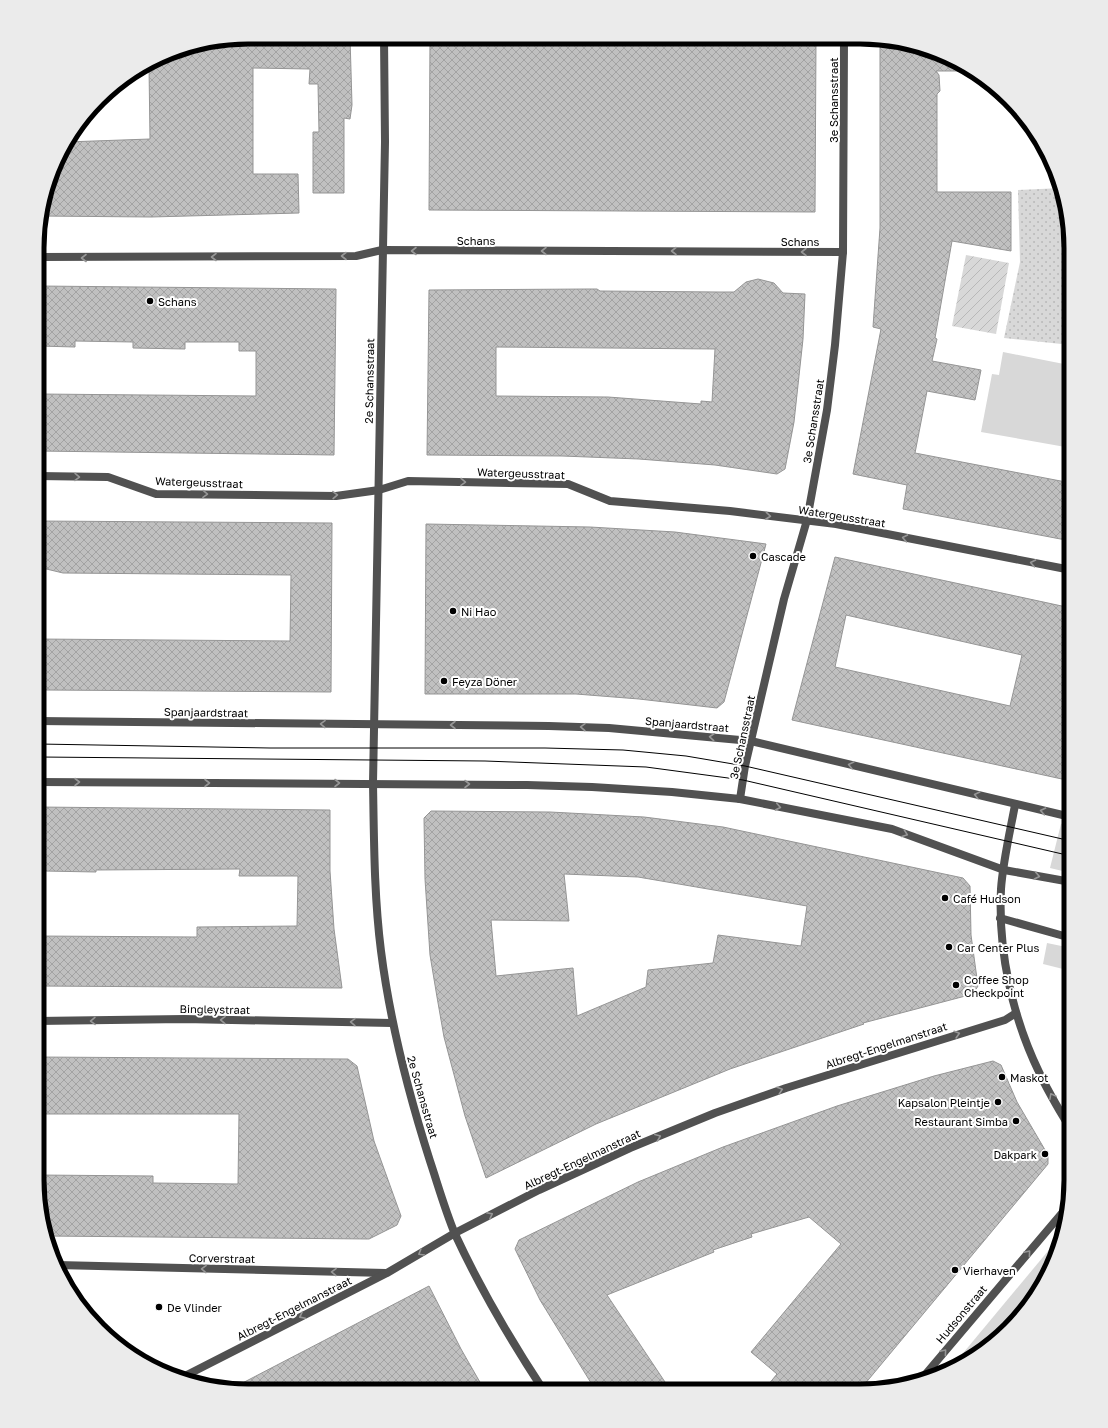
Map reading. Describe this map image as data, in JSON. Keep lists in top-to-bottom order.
{
  "streets": {
    "street": [
      "3e Schansstraat",
      "Schans",
      "2e Schansstraat",
      "Watergeusstraat",
      "Spanjaardstraat",
      "Bingleystraat",
      "Albregt-Engelmanstraat",
      "Corverstraat",
      "Hudsonstraat"
    ]
  },
  "crossings": [
    ["3e Schansstraat", "Schans"],
    ["3e Schansstraat", "Watergeusstraat"],
    ["3e Schansstraat", "Spanjaardstraat"],
    ["Schans", "2e Schansstraat"],
    ["2e Schansstraat", "Watergeusstraat"],
    ["2e Schansstraat", "Spanjaardstraat"],
    ["2e Schansstraat", "Bingleystraat"],
    ["2e Schansstraat", "Albregt-Engelmanstraat"],
    ["Albregt-Engelmanstraat", "Corverstraat"]
  ],
  "one_way": [
    "Schans",
    "Bingleystraat",
    "Corverstraat",
    "Hudsonstraat"
  ],
  "places": [
    "Schans",
    "Cascade",
    "Ni Hao",
    "Feyza Döner",
    "Café Hudson",
    "Car Center Plus",
    "Coffee Shop Checkpoint",
    "Maskot",
    "Kapsalon Pleintje",
    "Restaurant Simba",
    "Dakpark",
    "Vierhaven",
    "De Vlinder"
  ]
}
